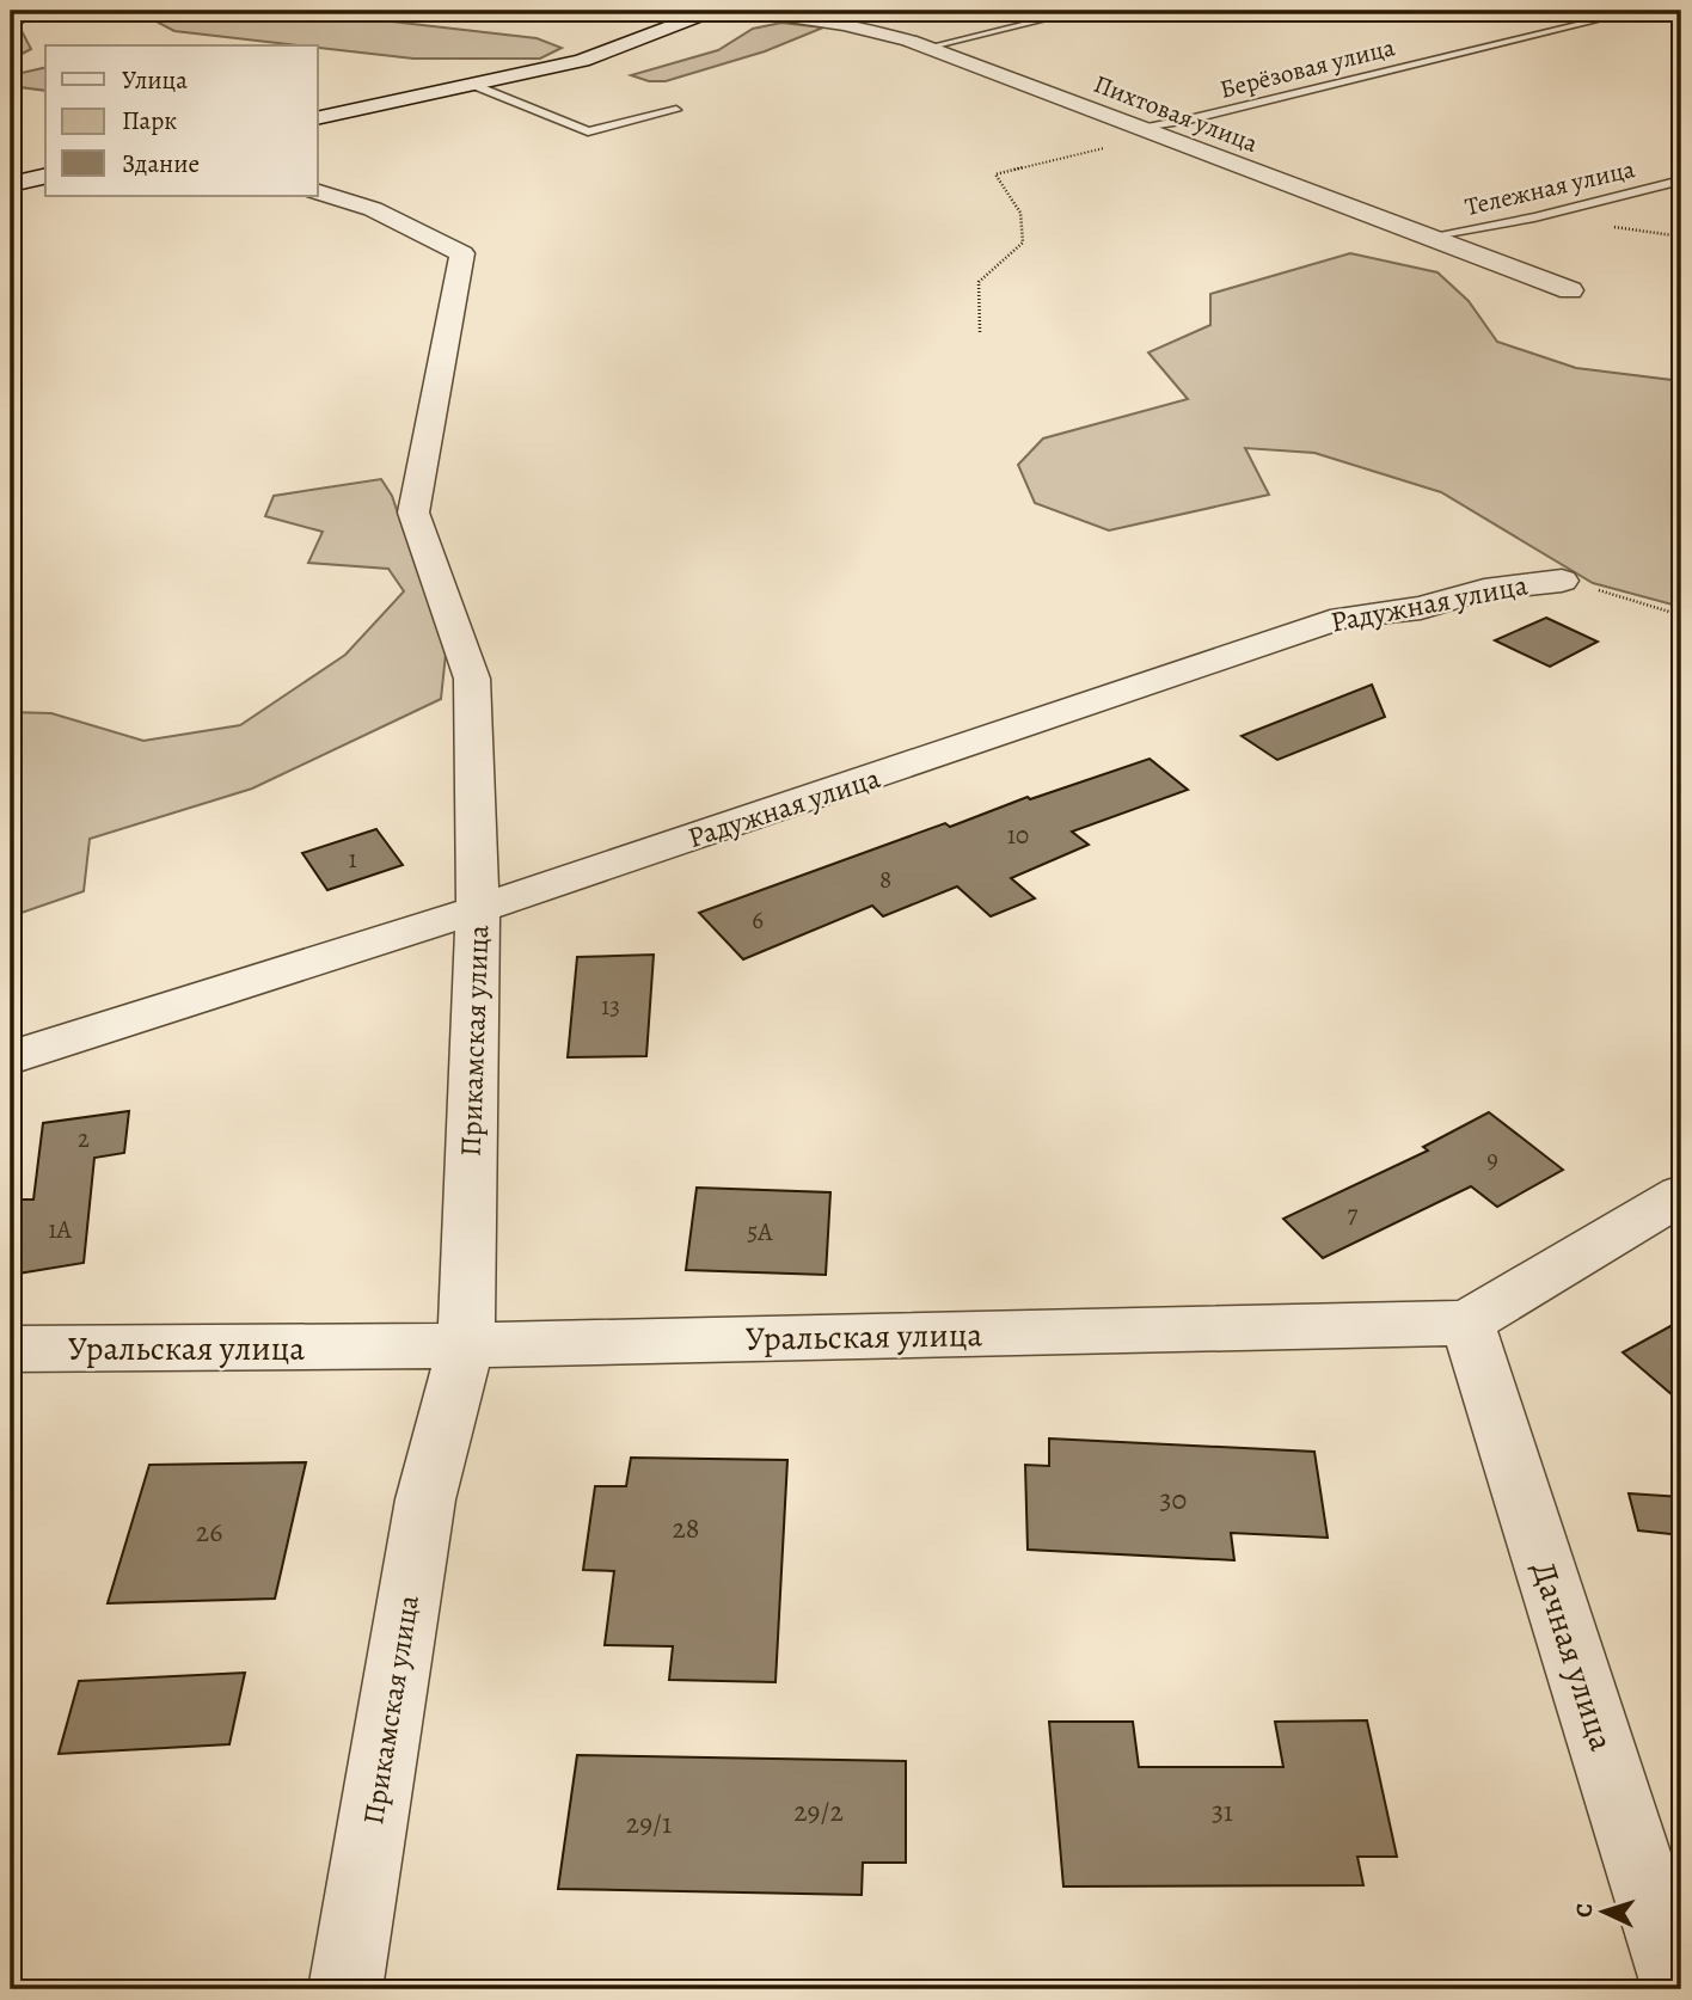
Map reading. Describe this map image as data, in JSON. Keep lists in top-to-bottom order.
{
  "streets": {
    "street": [
      "Пихтовая улица",
      "Радужная улица",
      "Прикамская улица",
      "Уральская улица",
      "Дачная улица"
    ],
    "lane": ["Берёзовая улица", "Тележная улица"]
  },
  "crossings": [
    ["Берёзовая улица", "Пихтовая улица"],
    ["Пихтовая улица", "Тележная улица"],
    ["Радужная улица", "Прикамская улица"],
    ["Прикамская улица", "Уральская улица"],
    ["Уральская улица", "Дачная улица"]
  ],
  "house_numbers": [
    "10",
    "1",
    "8",
    "6",
    "13",
    "2",
    "9",
    "7",
    "1А",
    "5А",
    "30",
    "28",
    "26",
    "29/2",
    "31",
    "29/1"
  ],
  "legend": ["Улица", "Парк", "Здание"],
  "north": "left"
}
